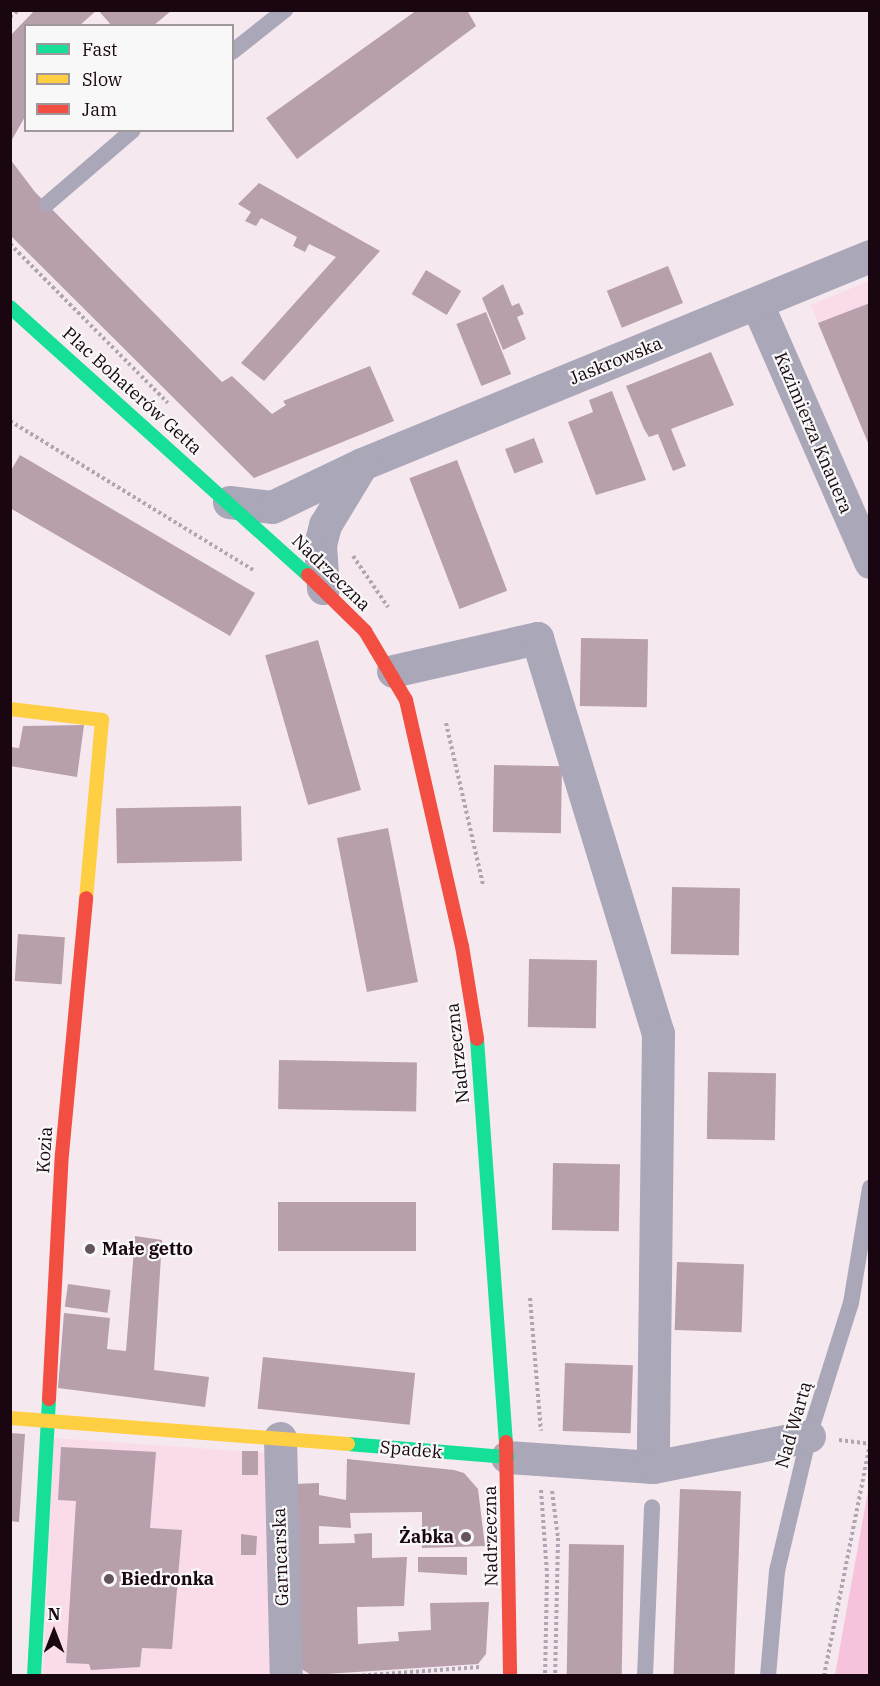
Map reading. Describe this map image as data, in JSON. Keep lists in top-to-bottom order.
{
  "streets": {
    "street": [
      "Jaskrowska",
      "Plac Bohaterów Getta",
      "Kazimierza Knauera",
      "Nadrzeczna",
      "Kozia",
      "Spadek",
      "Garncarska"
    ],
    "lane": ["Nad Wartą"]
  },
  "crossings": [
    ["Jaskrowska", "Plac Bohaterów Getta"],
    ["Jaskrowska", "Kazimierza Knauera"],
    ["Jaskrowska", "Nadrzeczna"],
    ["Plac Bohaterów Getta", "Nadrzeczna"],
    ["Nadrzeczna", "Spadek"],
    ["Kozia", "Spadek"],
    ["Nad Wartą", "Spadek"],
    ["Spadek", "Garncarska"]
  ],
  "places": ["Małe getto", "Żabka", "Biedronka"],
  "legend": ["Fast", "Slow", "Jam"],
  "north": "top"
}
